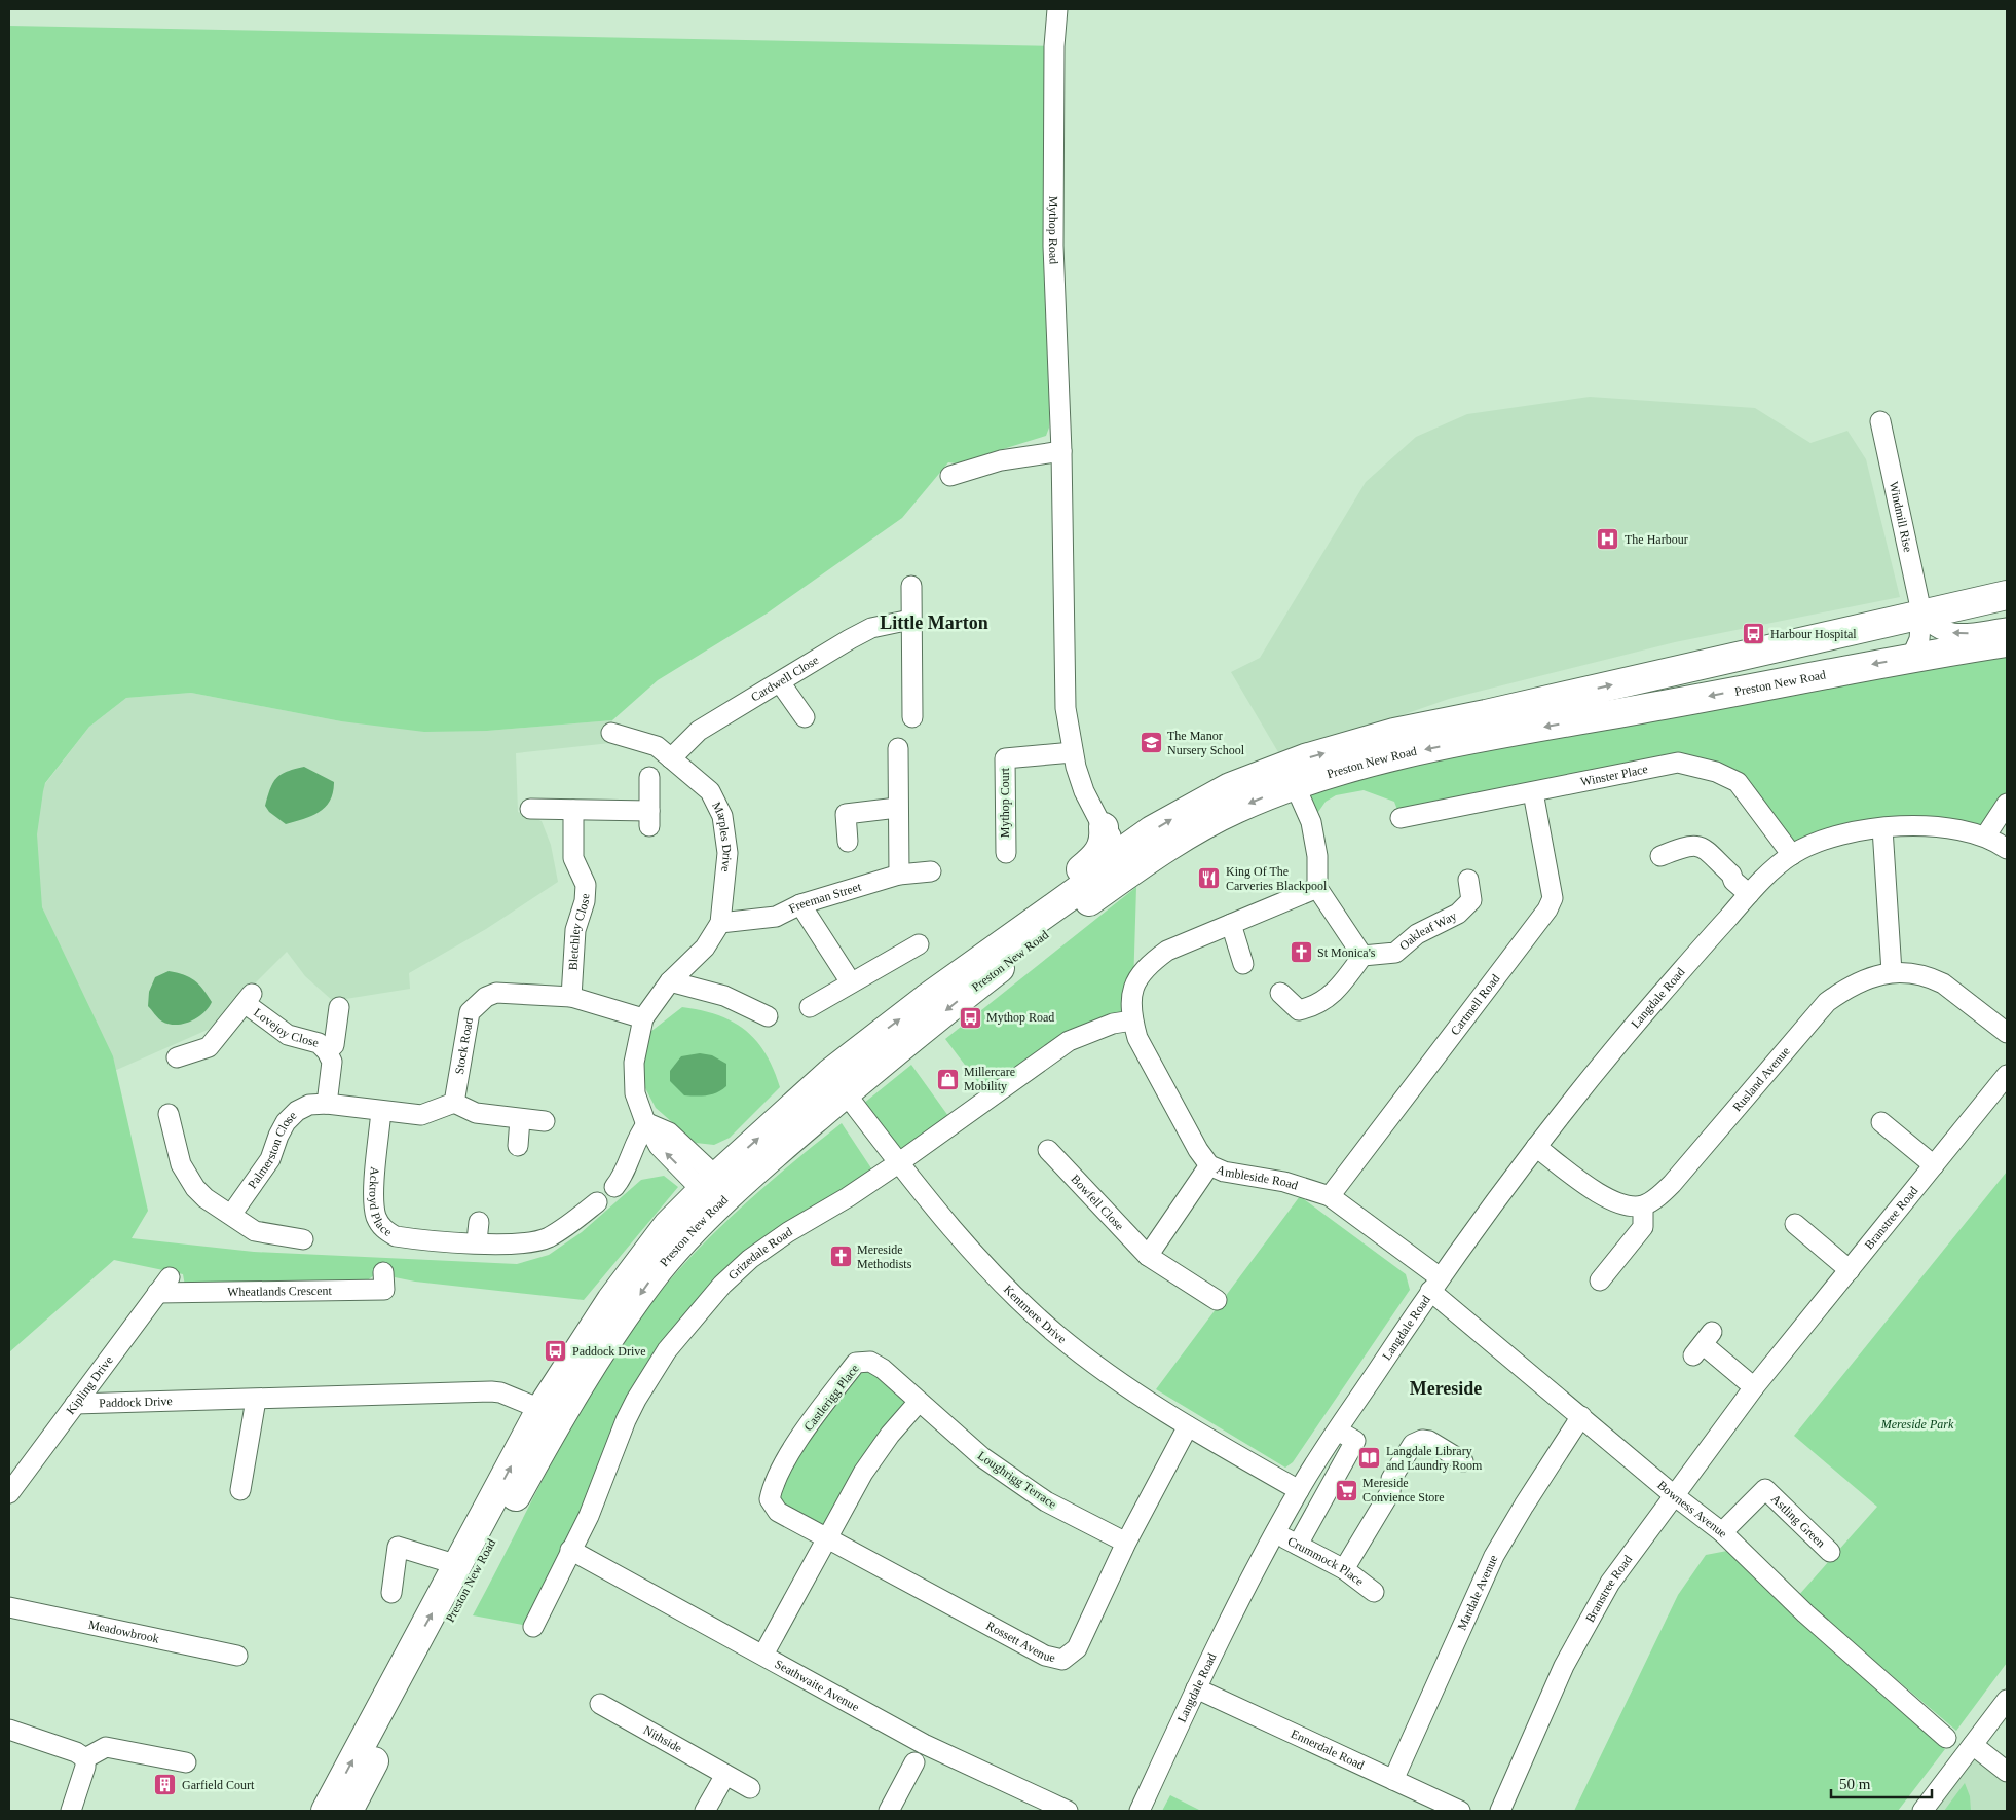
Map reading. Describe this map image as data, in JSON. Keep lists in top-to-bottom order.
{
  "streets": {
    "highway": ["Preston New Road"],
    "street": [
      "Mythop Road",
      "Windmill Rise",
      "Cardwell Close",
      "Winster Place",
      "Mythop Court",
      "Marples Drive",
      "Freeman Street",
      "Oakleaf Way",
      "Bletchley Close",
      "Langdale Road",
      "Cartmell Road",
      "Lovejoy Close",
      "Stock Road",
      "Rusland Avenue",
      "Palmerston Close",
      "Ambleside Road",
      "Ackroyd Place",
      "Bowfell Close",
      "Branstree Road",
      "Grizedale Road",
      "Wheatlands Crescent",
      "Kentmere Drive",
      "Kipling Drive",
      "Castlerigg Place",
      "Paddock Drive",
      "Loughrigg Terrace",
      "Bowness Avenue",
      "Astling Green",
      "Crummock Place",
      "Mardale Avenue",
      "Meadowbrook",
      "Rossett Avenue",
      "Seathwaite Avenue",
      "Nithside",
      "Ennerdale Road"
    ]
  },
  "crossings": [
    ["Mythop Road", "Preston New Road"],
    ["Mythop Road", "Mythop Court"],
    ["Windmill Rise", "Preston New Road"],
    ["Cardwell Close", "Marples Drive"],
    ["Preston New Road", "Kentmere Drive"],
    ["Preston New Road", "Paddock Drive"],
    ["Winster Place", "Langdale Road"],
    ["Winster Place", "Cartmell Road"],
    ["Marples Drive", "Freeman Street"],
    ["Marples Drive", "Stock Road"],
    ["Bletchley Close", "Stock Road"],
    ["Langdale Road", "Ambleside Road"],
    ["Langdale Road", "Kentmere Drive"],
    ["Langdale Road", "Bowness Avenue"],
    ["Langdale Road", "Crummock Place"],
    ["Langdale Road", "Ennerdale Road"],
    ["Cartmell Road", "Ambleside Road"],
    ["Lovejoy Close", "Palmerston Close"],
    ["Ambleside Road", "Grizedale Road"],
    ["Ambleside Road", "Bowness Avenue"],
    ["Branstree Road", "Bowness Avenue"],
    ["Grizedale Road", "Kentmere Drive"],
    ["Grizedale Road", "Seathwaite Avenue"],
    ["Wheatlands Crescent", "Kipling Drive"],
    ["Kentmere Drive", "Rossett Avenue"],
    ["Kipling Drive", "Paddock Drive"],
    ["Castlerigg Place", "Loughrigg Terrace"],
    ["Castlerigg Place", "Rossett Avenue"],
    ["Loughrigg Terrace", "Rossett Avenue"],
    ["Bowness Avenue", "Astling Green"],
    ["Bowness Avenue", "Mardale Avenue"],
    ["Mardale Avenue", "Ennerdale Road"]
  ],
  "districts": ["Little Marton", "Mereside"],
  "parks": ["Mereside Park"],
  "places": {
    "hospital": ["The Harbour"],
    "bus stop": ["Harbour Hospital", "Mythop Road", "Paddock Drive"],
    "school or university": ["The Manor Nursery School"],
    "restaurant": ["King Of The Carveries Blackpool"],
    "church": ["St Monica's", "Mereside Methodists"],
    "shop": ["Millercare Mobility"],
    "library": ["Langdale Library and Laundry Room"],
    "supermarket": ["Mereside Convience Store"],
    "building": ["Garfield Court"]
  },
  "scale_bar": "50 m"
}
